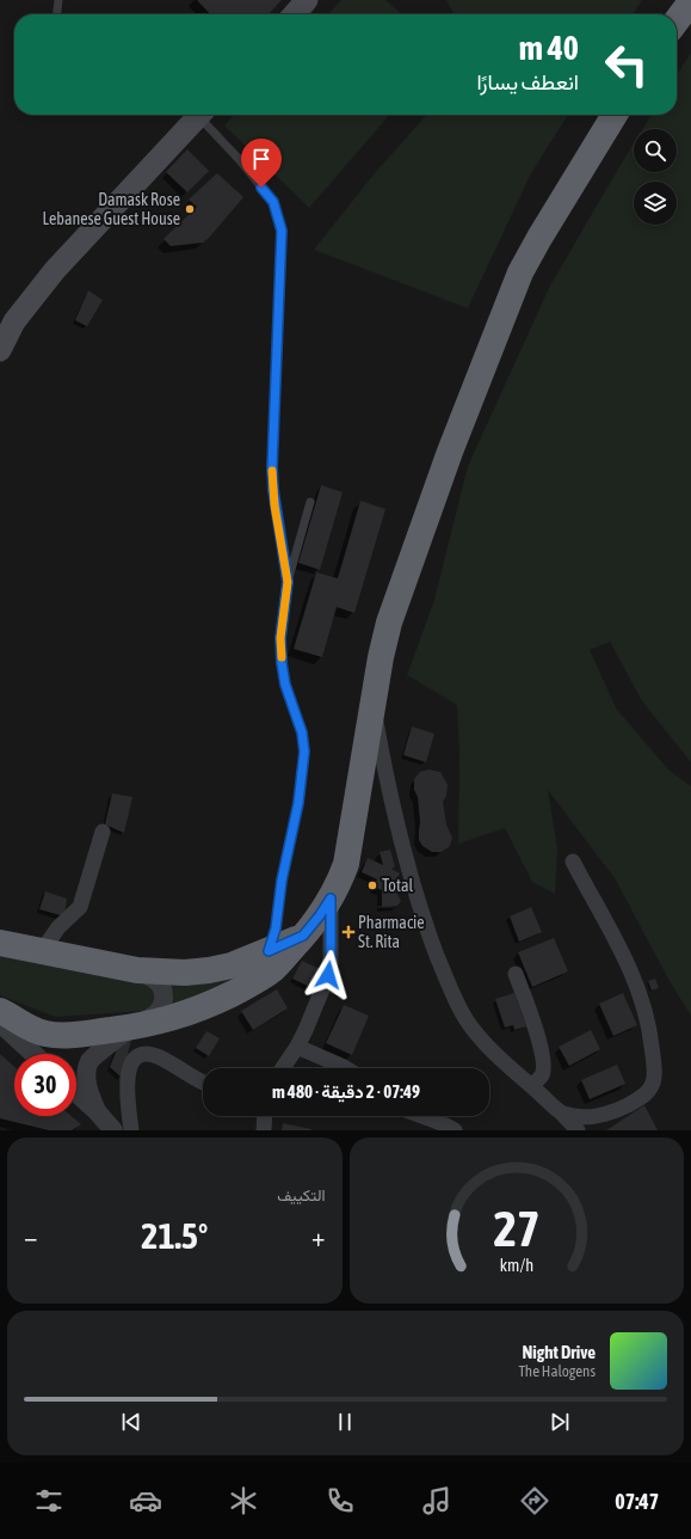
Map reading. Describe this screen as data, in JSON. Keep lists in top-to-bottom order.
{
  "places": {
    "other": ["Damask Rose Lebanese Guest House", "Total"],
    "health": ["Pharmacie St. Rita"]
  },
  "page": {
    "turn": ["40 m", "انعطف يسارًا"],
    "limit": "30",
    "trip": "07:49 · 2 دقيقة · 480 m",
    "tile": "التكييف",
    "heat": ["−", "21.5°", "+"],
    "song": ["Night Drive", "The Halogens"],
    "tabs": "07:47",
    "gauge": ["27", "km/h"]
  }
}
